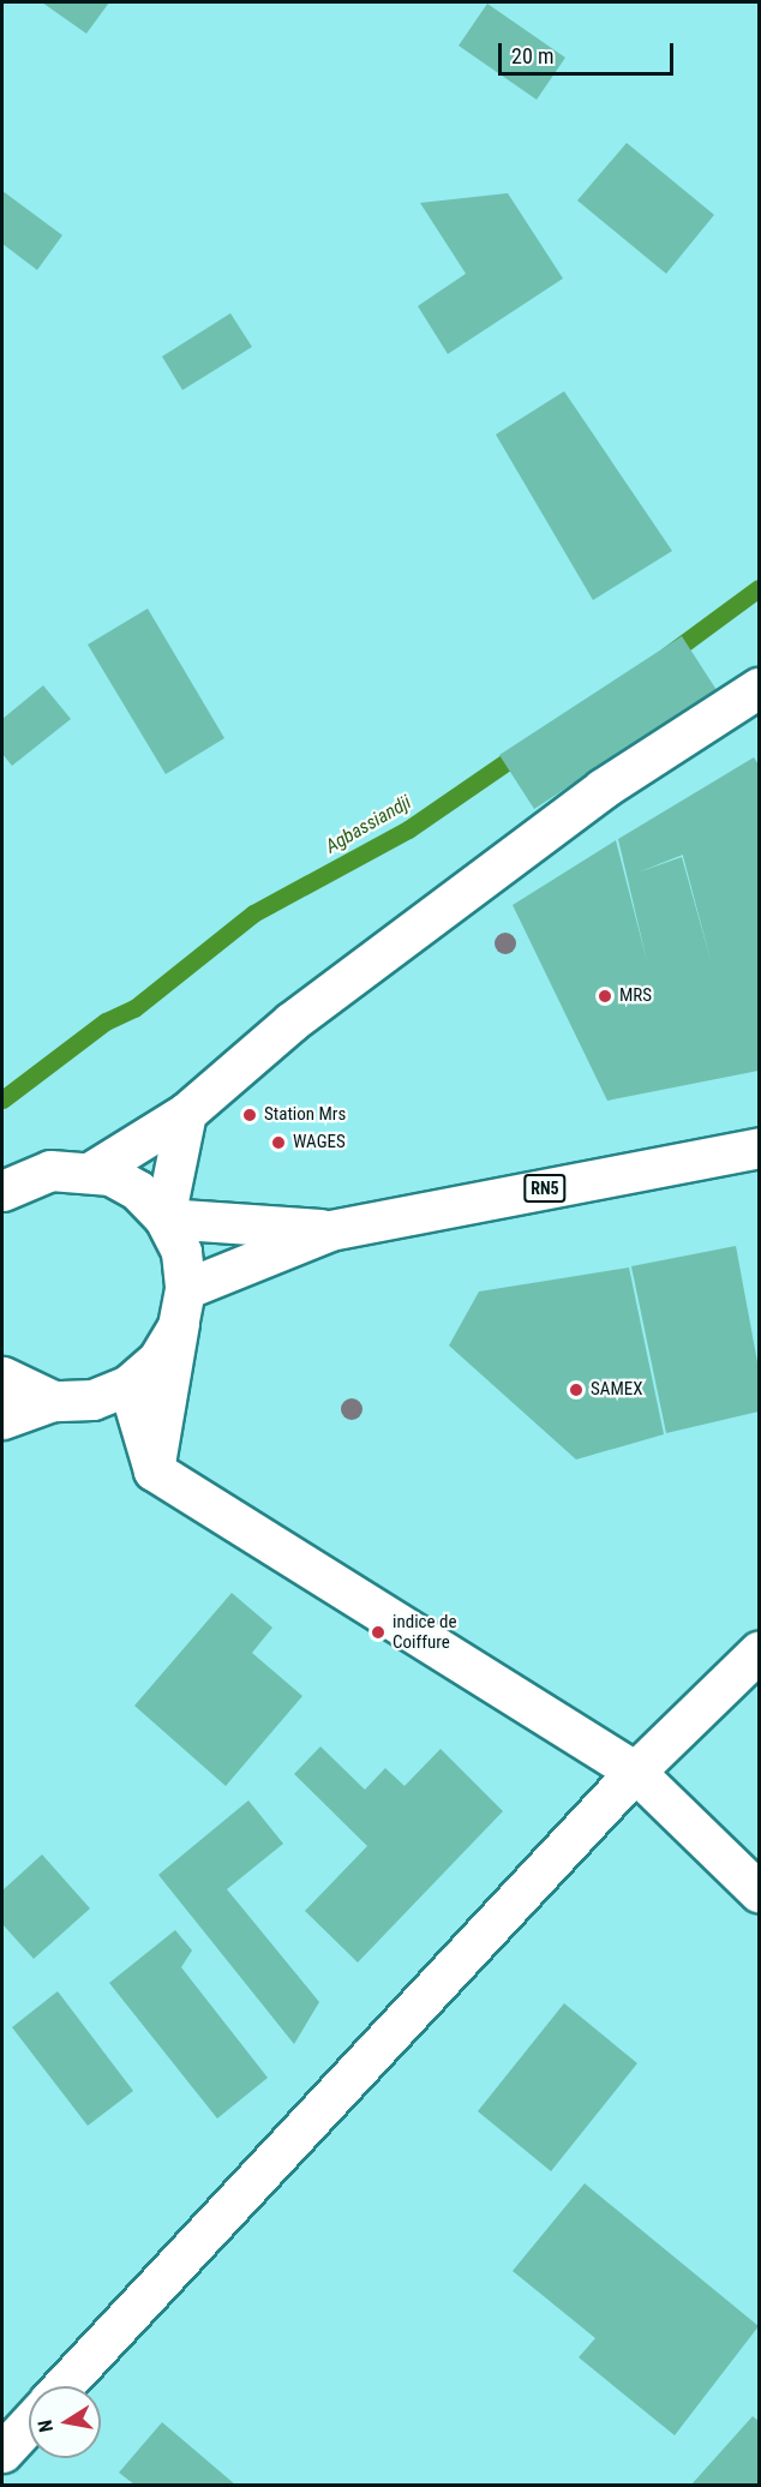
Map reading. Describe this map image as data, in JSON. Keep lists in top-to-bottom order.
{
  "streets": {
    "street": ["RN5"]
  },
  "water": ["Agbassiandji"],
  "places": [
    "MRS",
    "Station Mrs",
    "WAGES",
    "SAMEX",
    "indice de Coiffure"
  ],
  "scale_bar": "20 m",
  "north": "left"
}
